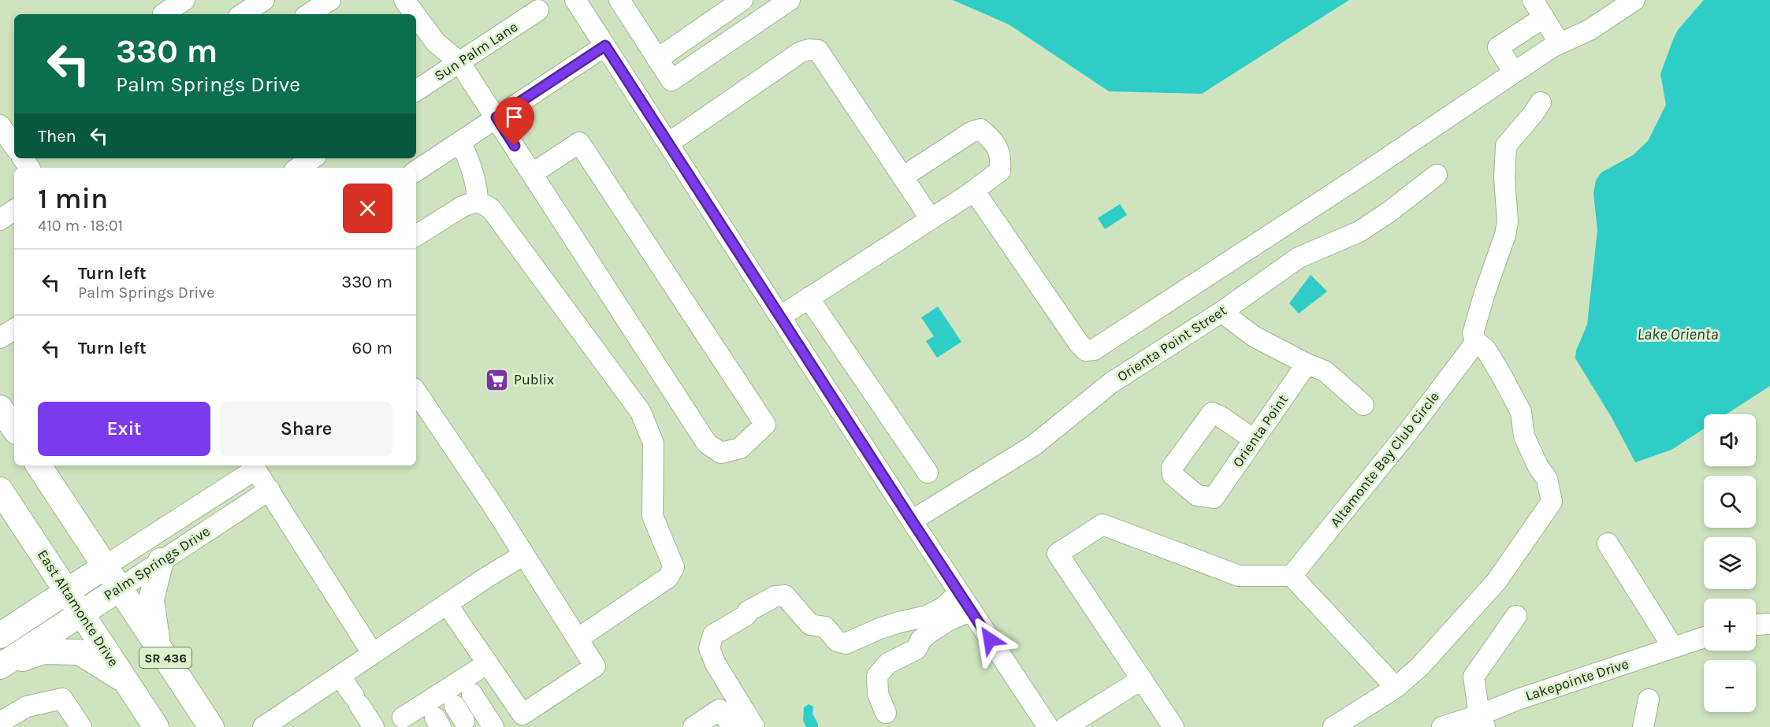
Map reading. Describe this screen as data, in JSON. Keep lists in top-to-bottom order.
{
  "streets": {
    "main road": ["Palm Springs Drive", "East Altamonte Drive", "SR 436"],
    "street": [
      "Sun Palm Lane",
      "Orienta Point Street",
      "Orienta Point",
      "Altamonte Bay Club Circle",
      "Lakepointe Drive"
    ]
  },
  "crossings": [
    ["Palm Springs Drive", "East Altamonte Drive"],
    ["Palm Springs Drive", "SR 436"]
  ],
  "water": ["Lake Orienta"],
  "places": {
    "supermarket": ["Publix"]
  },
  "page": {
    "turn": ["330 m", "Palm Springs Drive"],
    "then": "Then",
    "heading": ["1 min", "410 m · 18:01"],
    "list": [
      {
        "name": "Turn left",
        "note": "Palm Springs Drive",
        "value": "330 m"
      },
      {
        "name": "Turn left",
        "value": "60 m"
      }
    ],
    "buttons": ["Exit", "Share"],
    "map_buttons": ["+", "−"]
  }
}
